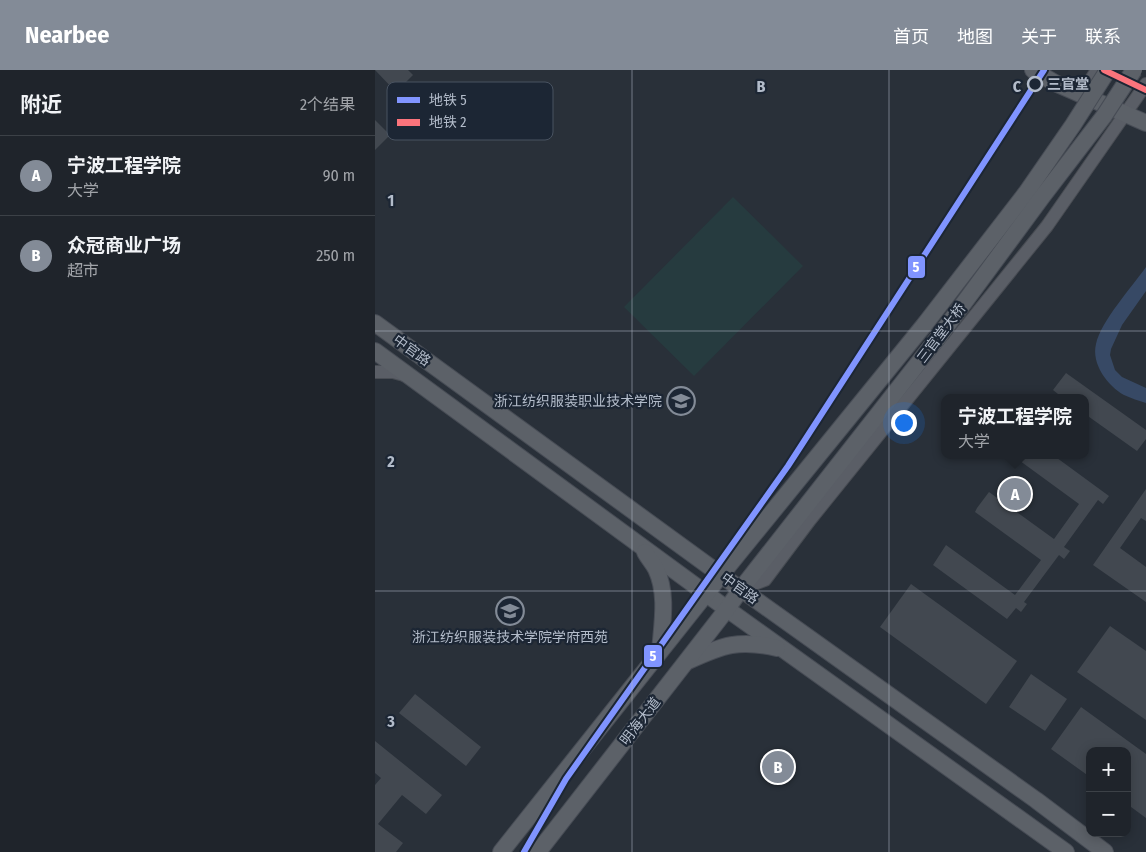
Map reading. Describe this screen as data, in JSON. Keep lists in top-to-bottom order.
{
  "streets": {
    "main road": ["三官堂大桥", "中官路", "明海大道"]
  },
  "crossings": [
    ["三官堂大桥", "中官路"],
    ["三官堂大桥", "明海大道"],
    ["中官路", "明海大道"]
  ],
  "places": {
    "other": ["三官堂"],
    "school or university": ["浙江纺织服装职业技术学院", "浙江纺织服装技术学院学府西苑"]
  },
  "lines": ["metro line 5", "metro line 2"],
  "legend": ["地铁 5", "地铁 2"],
  "page": {
    "header": "Nearbee",
    "nav": [
      "首页",
      "地图",
      "关于",
      "联系"
    ],
    "heading": ["附近", "2个结果"],
    "list": [
      {
        "mark": "A",
        "name": "宁波工程学院",
        "note": "大学",
        "value": "90 m"
      },
      {
        "mark": "B",
        "name": "众冠商业广场",
        "note": "超市",
        "value": "250 m"
      }
    ],
    "popup": ["宁波工程学院", "大学"],
    "pins": ["A", "B"],
    "map_buttons": ["+", "−"]
  },
  "grid": {
    "columns": ["B", "C"],
    "rows": ["1", "2", "3"]
  }
}
